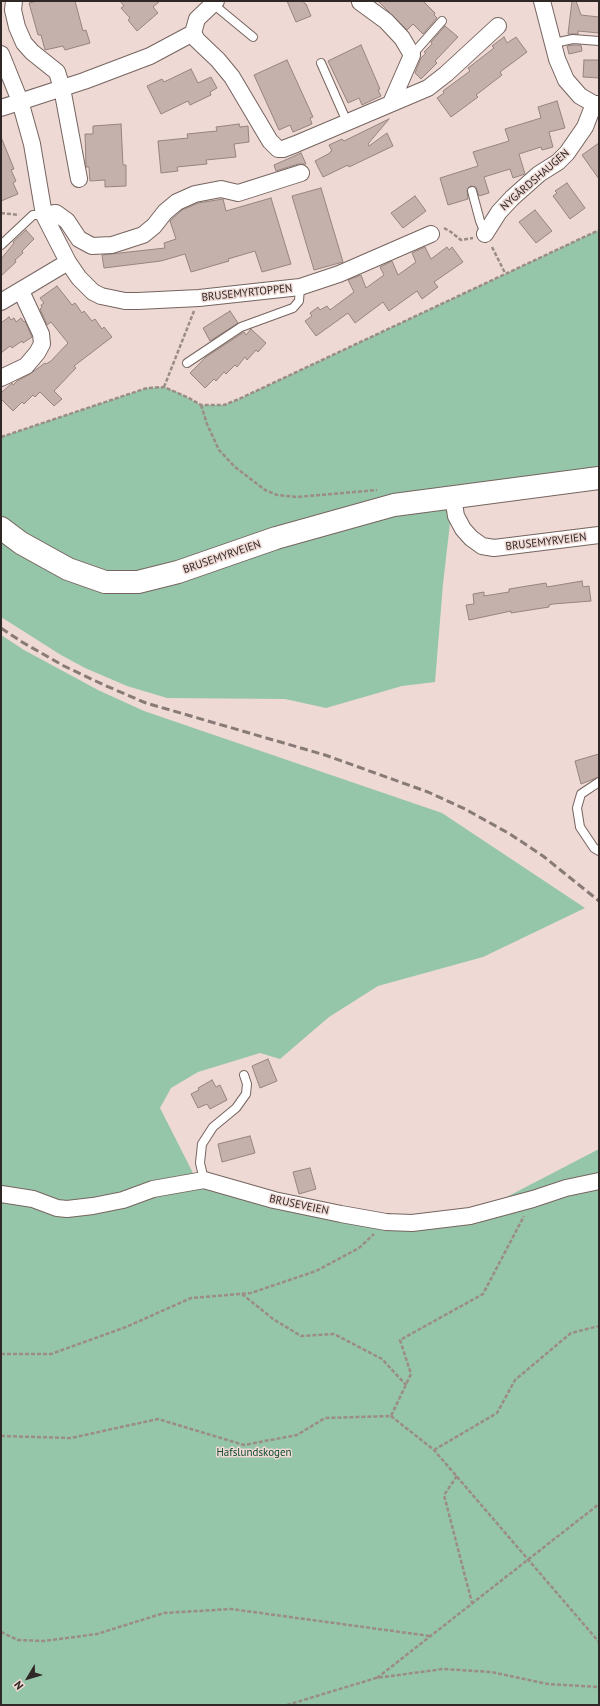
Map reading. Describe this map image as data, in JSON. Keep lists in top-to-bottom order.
{
  "streets": {
    "street": [
      "NYGÅRDSHAUGEN",
      "BRUSEMYRTOPPEN",
      "BRUSEMYRVEIEN",
      "BRUSEVEIEN"
    ]
  },
  "parks": ["Hafslundskogen"],
  "north": "bottom left"
}
